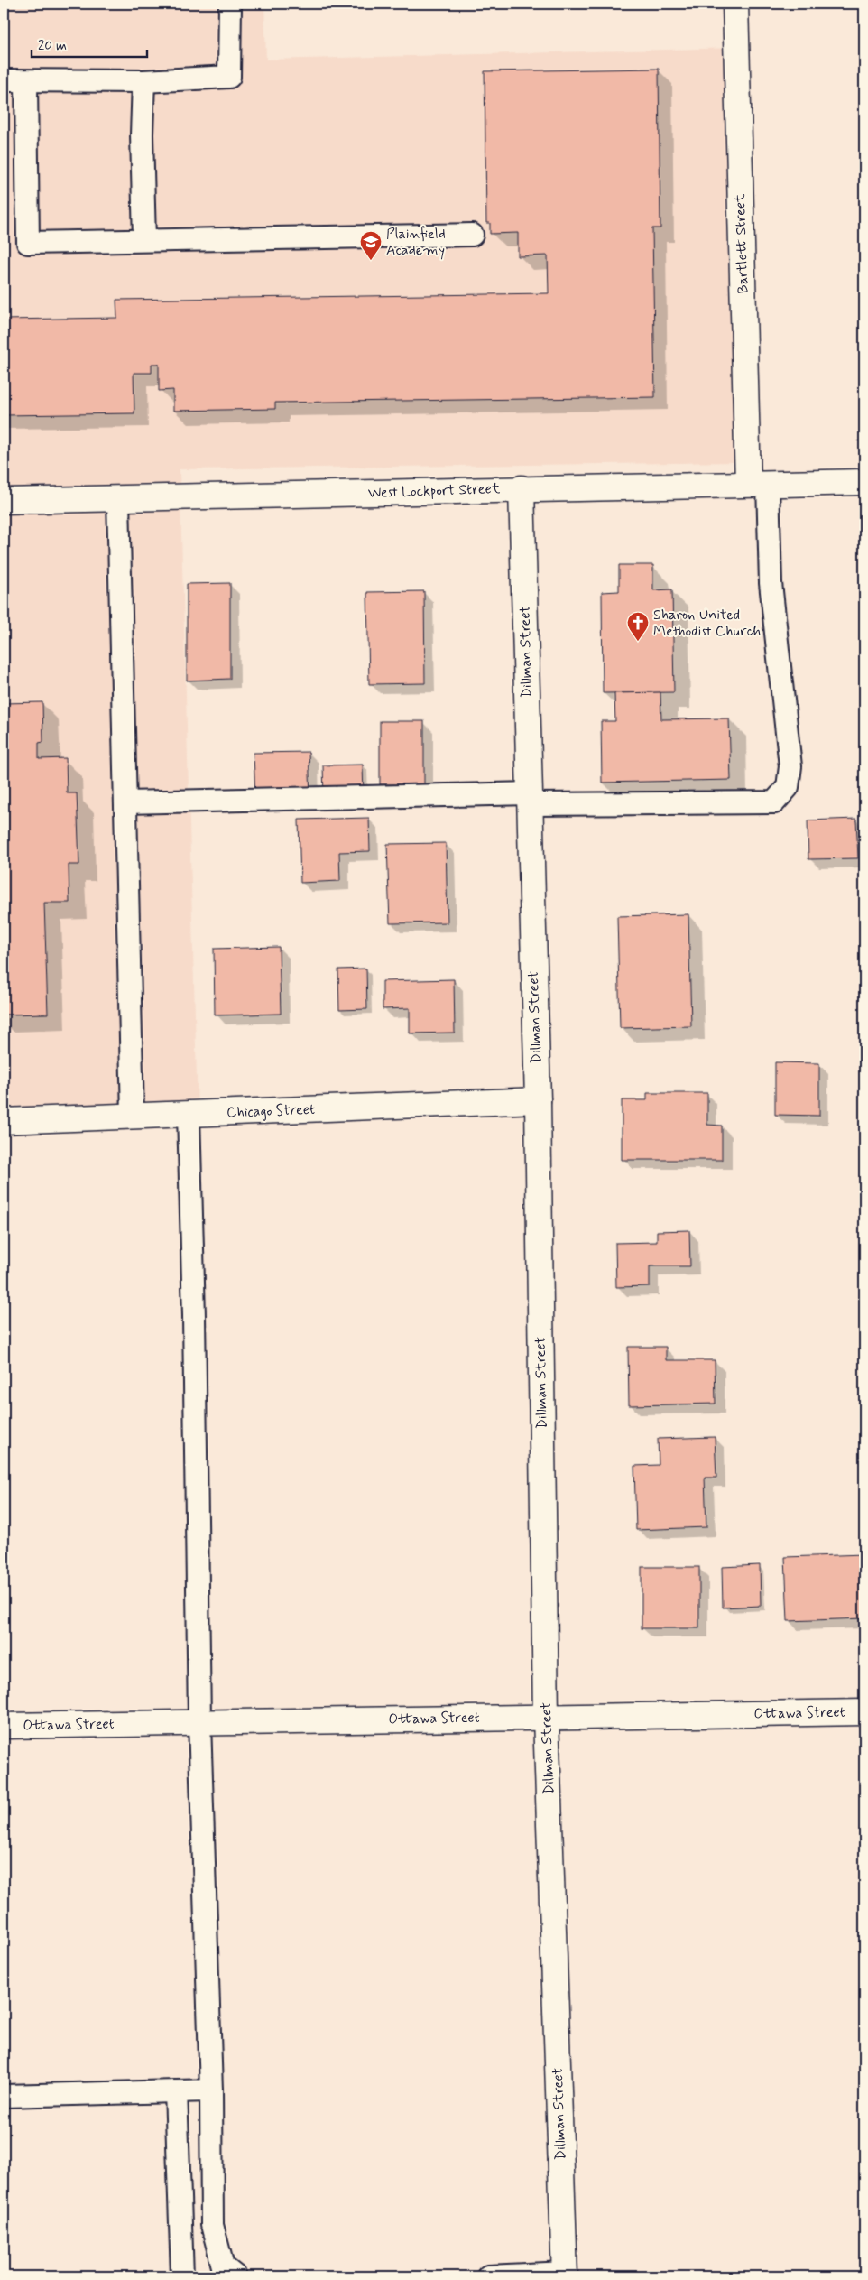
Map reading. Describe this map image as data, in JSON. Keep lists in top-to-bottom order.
{
  "streets": {
    "street": [
      "Bartlett Street",
      "West Lockport Street",
      "Dillman Street",
      "Chicago Street",
      "Ottawa Street"
    ]
  },
  "crossings": [
    ["Bartlett Street", "West Lockport Street"],
    ["West Lockport Street", "Dillman Street"],
    ["Dillman Street", "Chicago Street"],
    ["Dillman Street", "Ottawa Street"]
  ],
  "places": {
    "school or university": ["Plainfield Academy"],
    "church": ["Sharon United Methodist Church"]
  },
  "scale_bar": "20 m"
}
